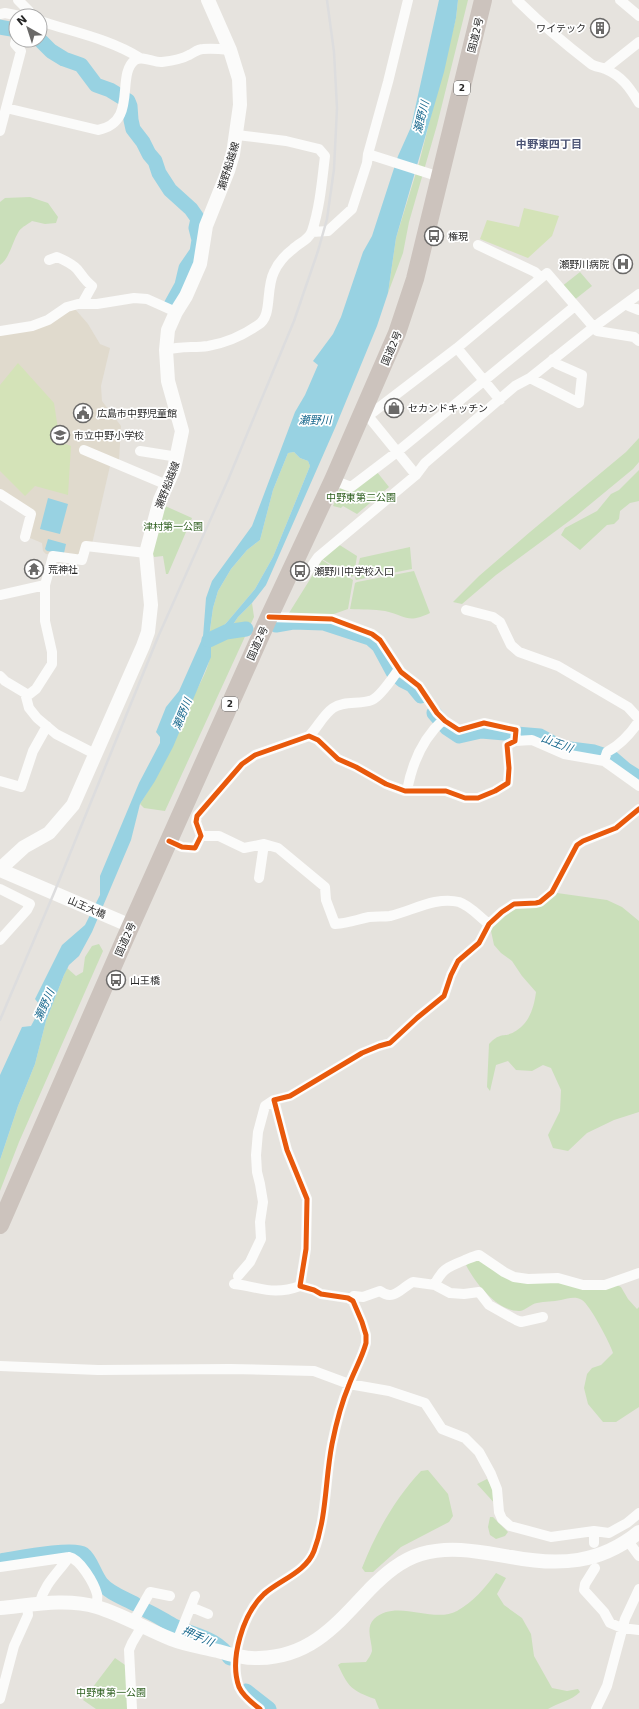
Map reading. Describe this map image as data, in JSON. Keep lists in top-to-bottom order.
{
  "streets": {
    "highway": ["国道2号", "2"],
    "main road": ["瀬野船越線", "山王大橋"]
  },
  "crossings": [
    ["国道2号", "山王大橋"],
    ["瀬野船越線", "山王大橋"]
  ],
  "districts": ["中野東四丁目"],
  "water": ["瀬野川", "山王川", "押手川"],
  "parks": ["中野東第二公園", "津村第一公園", "中野東第一公園"],
  "places": {
    "building": ["ワイテック"],
    "bus stop": ["権現", "瀬野川中学校入口", "山王橋"],
    "hospital": ["瀬野川病院"],
    "shop": ["セカンドキッチン"],
    "public building": ["広島市中野児童館"],
    "school or university": ["市立中野小学校"],
    "temple": ["荒神社"]
  },
  "north": "top left"
}
